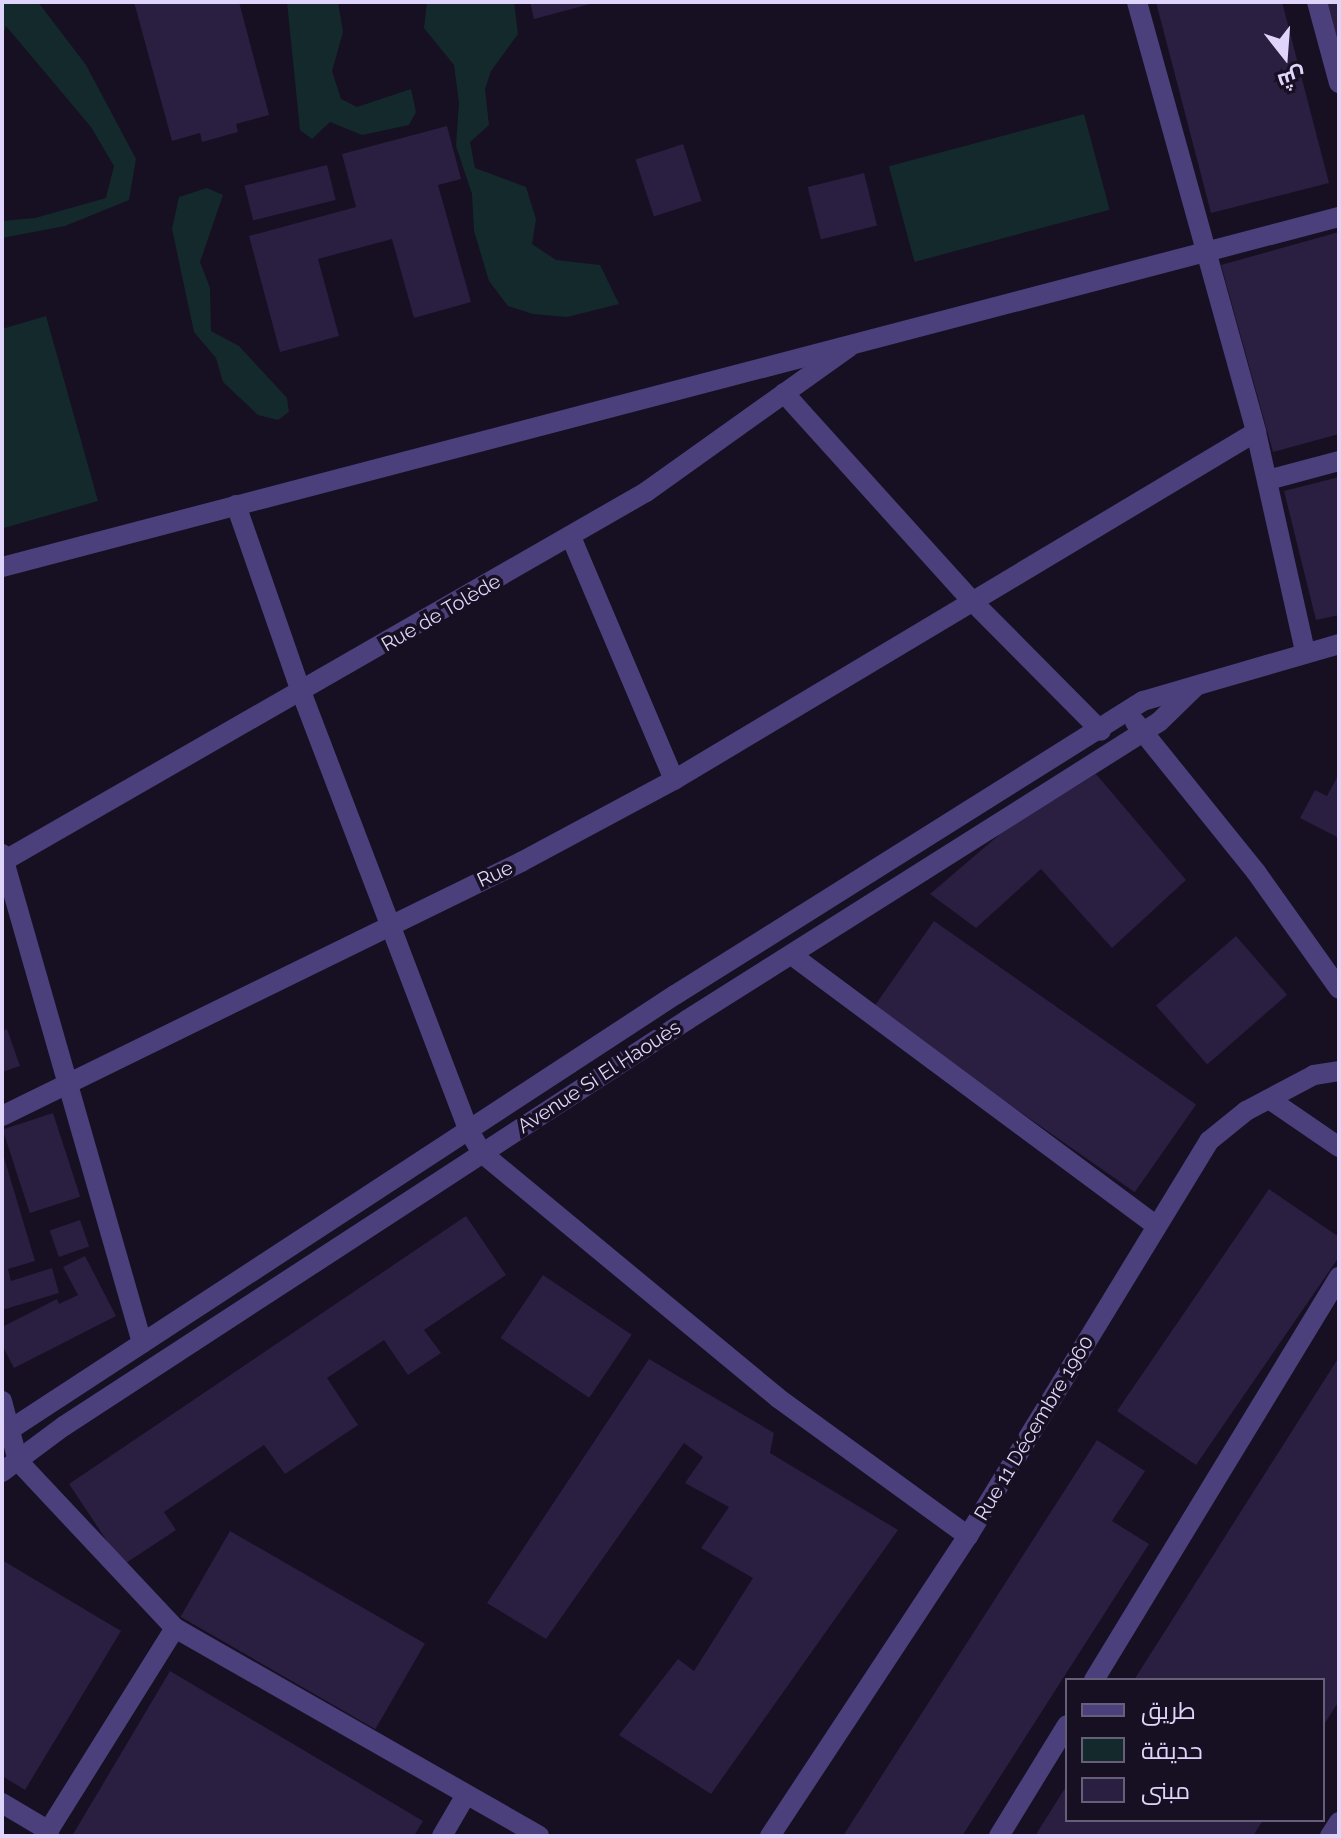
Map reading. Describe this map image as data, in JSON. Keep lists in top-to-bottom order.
{
  "streets": {
    "street": [
      "Rue de Tolède",
      "Rue",
      "Avenue Si El Haouès",
      "Rue 11 Décembre 1960"
    ]
  },
  "legend": ["طريق", "حديقة", "مبنى"],
  "north": "bottom"
}
